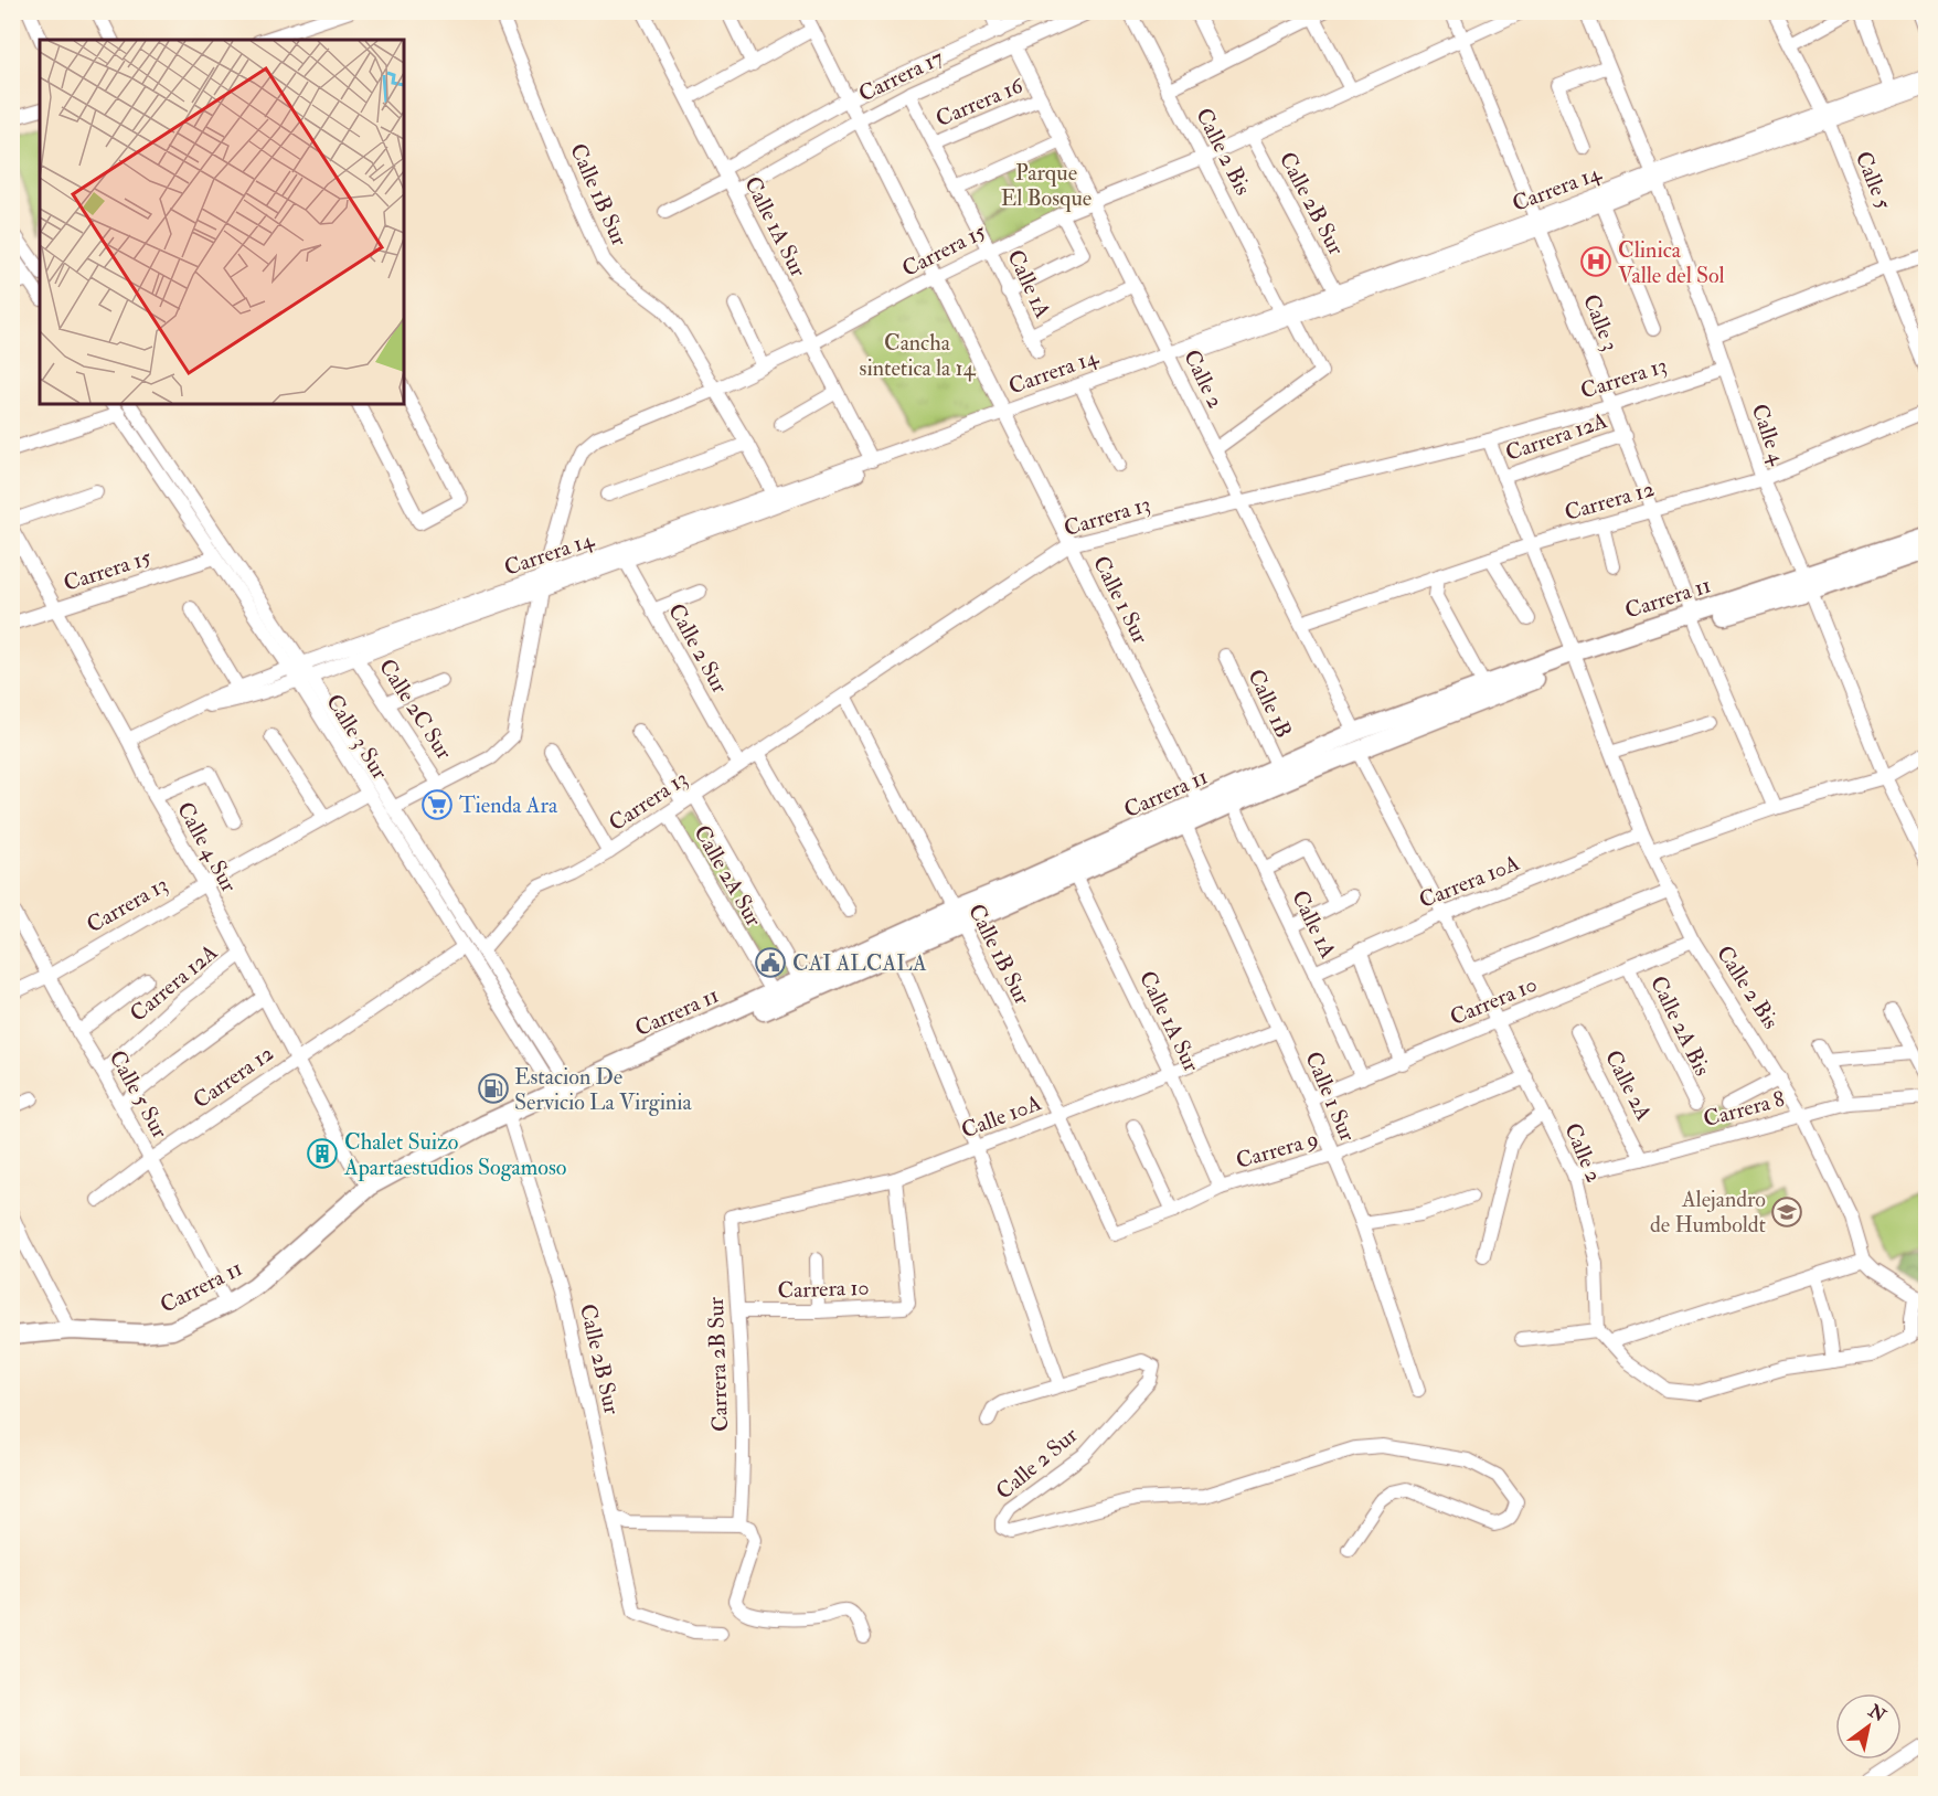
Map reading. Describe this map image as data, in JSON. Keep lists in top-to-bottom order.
{
  "streets": {
    "main road": ["Carrera 11"],
    "street": [
      "Carrera 17",
      "Carrera 16",
      "Calle 2 Bis",
      "Calle 5",
      "Carrera 14",
      "Calle 1B Sur",
      "Calle 2B Sur",
      "Calle 1A Sur",
      "Carrera 15",
      "Calle 1A",
      "Calle 3",
      "Carrera 13",
      "Calle 2",
      "Calle 4",
      "Carrera 12A",
      "Carrera 12",
      "Calle 1 Sur",
      "Calle 2 Sur",
      "Calle 1B",
      "Calle 2C Sur",
      "Calle 3 Sur",
      "Calle 4 Sur",
      "Calle 2A Sur",
      "Carrera 10A",
      "Carrera 10",
      "Calle 2A Bis",
      "Calle 2A",
      "Calle 5 Sur",
      "Carrera 8",
      "Calle 10A",
      "Carrera 9",
      "Carrera 2B Sur"
    ]
  },
  "crossings": [
    ["Carrera 17", "Calle 1A Sur"],
    ["Carrera 17", "Calle 1A"],
    ["Carrera 17", "Calle 2"],
    ["Carrera 17", "Calle 1 Sur"],
    ["Carrera 16", "Calle 1A"],
    ["Carrera 16", "Calle 2"],
    ["Calle 2 Bis", "Carrera 14"],
    ["Calle 2 Bis", "Carrera 15"],
    ["Calle 2 Bis", "Carrera 13"],
    ["Calle 2 Bis", "Calle 2"],
    ["Calle 2 Bis", "Carrera 12A"],
    ["Calle 2 Bis", "Carrera 12"],
    ["Calle 2 Bis", "Carrera 11"],
    ["Calle 2 Bis", "Carrera 10A"],
    ["Calle 2 Bis", "Carrera 10"],
    ["Calle 2 Bis", "Carrera 8"],
    ["Calle 5", "Carrera 14"],
    ["Carrera 14", "Calle 1B Sur"],
    ["Carrera 14", "Calle 2B Sur"],
    ["Carrera 14", "Calle 1A Sur"],
    ["Carrera 14", "Carrera 15"],
    ["Carrera 14", "Calle 3"],
    ["Carrera 14", "Calle 2"],
    ["Carrera 14", "Calle 4"],
    ["Carrera 14", "Calle 1 Sur"],
    ["Carrera 14", "Calle 2 Sur"],
    ["Carrera 14", "Calle 2C Sur"],
    ["Carrera 14", "Calle 3 Sur"],
    ["Carrera 14", "Calle 4 Sur"],
    ["Calle 1B Sur", "Carrera 15"],
    ["Calle 1B Sur", "Carrera 13"],
    ["Calle 1B Sur", "Carrera 11"],
    ["Calle 1B Sur", "Calle 10A"],
    ["Calle 1B Sur", "Carrera 9"],
    ["Calle 2B Sur", "Carrera 15"],
    ["Calle 2B Sur", "Carrera 11"],
    ["Calle 1A Sur", "Carrera 15"],
    ["Calle 1A Sur", "Carrera 11"],
    ["Calle 1A Sur", "Calle 10A"],
    ["Calle 1A Sur", "Carrera 9"],
    ["Carrera 15", "Calle 1A"],
    ["Carrera 15", "Calle 3"],
    ["Carrera 15", "Calle 2"],
    ["Carrera 15", "Calle 1 Sur"],
    ["Carrera 15", "Calle 2C Sur"],
    ["Carrera 15", "Calle 3 Sur"],
    ["Carrera 15", "Calle 4 Sur"],
    ["Calle 1A", "Carrera 11"],
    ["Calle 1A", "Carrera 10A"],
    ["Calle 1A", "Carrera 10"],
    ["Calle 3", "Carrera 13"],
    ["Calle 3", "Carrera 12A"],
    ["Calle 3", "Carrera 12"],
    ["Calle 3", "Carrera 11"],
    ["Carrera 13", "Calle 2"],
    ["Carrera 13", "Calle 4"],
    ["Carrera 13", "Calle 1 Sur"],
    ["Carrera 13", "Calle 2 Sur"],
    ["Carrera 13", "Calle 3 Sur"],
    ["Carrera 13", "Calle 4 Sur"],
    ["Carrera 13", "Calle 2A Sur"],
    ["Carrera 13", "Calle 5 Sur"],
    ["Calle 2", "Carrera 12"],
    ["Calle 2", "Carrera 11"],
    ["Calle 2", "Carrera 10A"],
    ["Calle 2", "Carrera 10"],
    ["Calle 2", "Carrera 8"],
    ["Calle 2", "Carrera 9"],
    ["Calle 4", "Carrera 12"],
    ["Calle 4", "Carrera 11"],
    ["Carrera 12A", "Calle 4 Sur"],
    ["Carrera 12A", "Calle 5 Sur"],
    ["Carrera 12", "Calle 4 Sur"],
    ["Carrera 12", "Calle 5 Sur"],
    ["Carrera 11", "Calle 1 Sur"],
    ["Carrera 11", "Calle 1B"],
    ["Carrera 11", "Calle 3 Sur"],
    ["Carrera 11", "Calle 4 Sur"],
    ["Carrera 11", "Calle 2A Sur"],
    ["Carrera 11", "Calle 5 Sur"],
    ["Calle 1 Sur", "Carrera 10"],
    ["Calle 1 Sur", "Calle 10A"],
    ["Calle 1 Sur", "Carrera 9"],
    ["Carrera 10", "Calle 2A Bis"],
    ["Carrera 10", "Calle 10A"],
    ["Carrera 10", "Carrera 2B Sur"],
    ["Calle 2A", "Carrera 8"],
    ["Calle 10A", "Carrera 2B Sur"]
  ],
  "parks": ["Parque El Bosque", "Cancha sintetica la 14"],
  "places": {
    "hospital": ["Clinica Valle del Sol"],
    "supermarket": ["Tienda Ara"],
    "public building": ["CAI ALCALA"],
    "fuel station": ["Estacion De Servicio La Virginia"],
    "building": ["Chalet Suizo Apartaestudios Sogamoso"],
    "school or university": ["Alejandro de Humboldt"]
  },
  "north": "top right"
}
